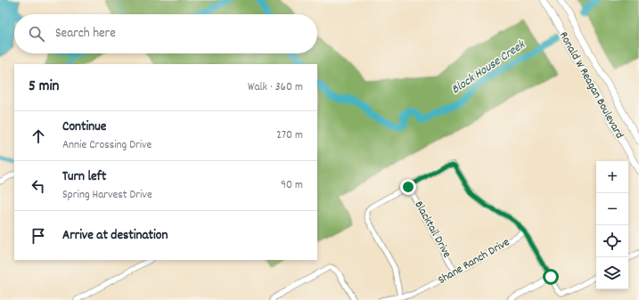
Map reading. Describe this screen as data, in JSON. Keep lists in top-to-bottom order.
{
  "streets": {
    "main road": ["Ronald W Reagan Boulevard"],
    "street": ["Blacktail Drive", "Shane Ranch Drive"]
  },
  "crossings": [
    ["Blacktail Drive", "Shane Ranch Drive"]
  ],
  "water": ["Block House Creek"],
  "page": {
    "search": "Search here",
    "heading": ["5 min", "Walk · 360 m"],
    "list": [
      ["Continue", "Annie Crossing Drive", "270 m"],
      ["Turn left", "Spring Harvest Drive", "90 m"],
      "Arrive at destination"
    ],
    "map_buttons": ["+", "−"]
  }
}
